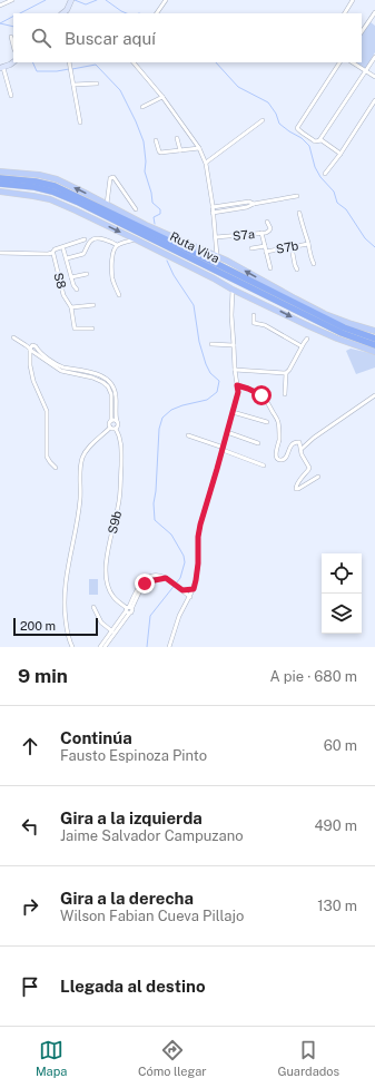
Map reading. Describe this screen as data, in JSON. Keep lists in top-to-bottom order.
{
  "streets": {
    "highway": ["Ruta Viva"],
    "street": [
      "S7a",
      "S7b",
      "S8",
      "S9b"
    ]
  },
  "crossings": [
    ["S7a", "S7b"]
  ],
  "scale_bar": "200 m",
  "page": {
    "search": "Buscar aquí",
    "scale": "200 m",
    "heading": ["9 min", "A pie · 680 m"],
    "list": [
      ["Continúa", "Fausto Espinoza Pinto", "60 m"],
      ["Gira a la izquierda", "Jaime Salvador Campuzano", "490 m"],
      ["Gira a la derecha", "Wilson Fabian Cueva Pillajo", "130 m"],
      "Llegada al destino"
    ],
    "nav": ["Mapa", "Cómo llegar", "Guardados"]
  }
}
